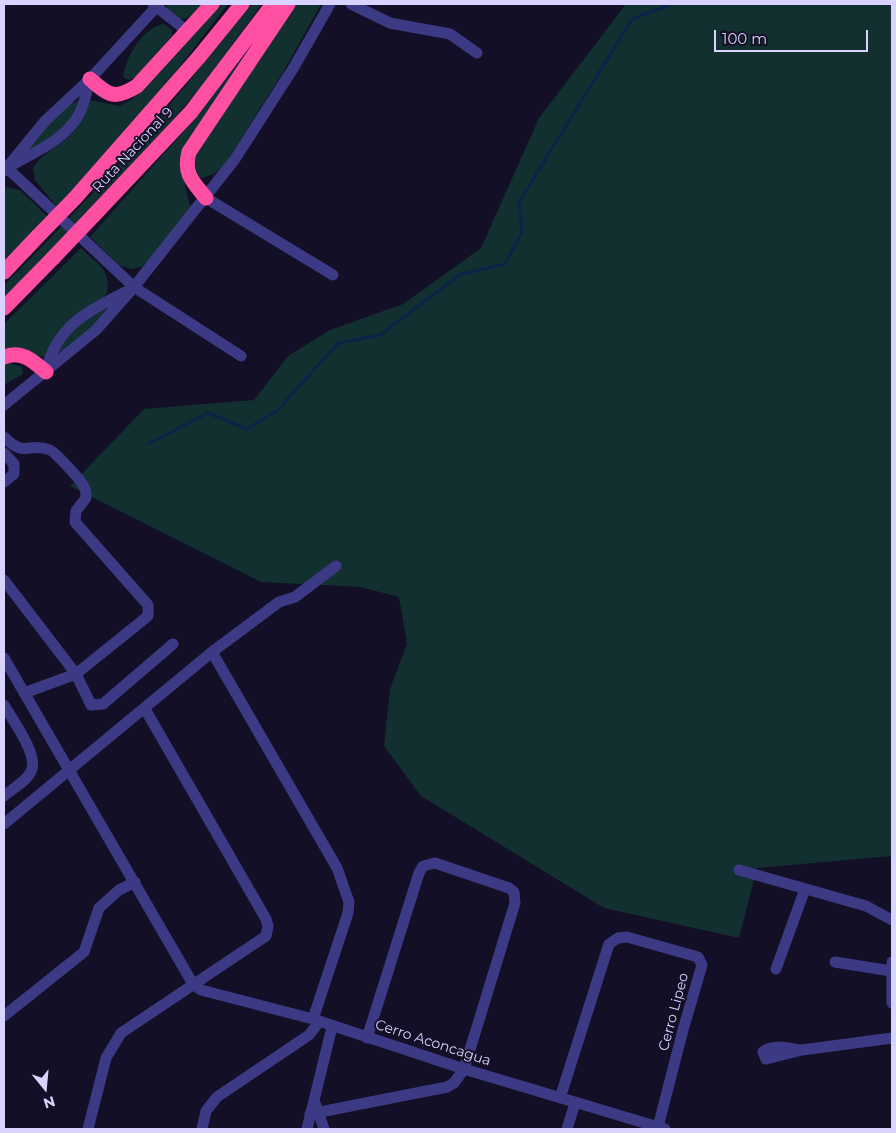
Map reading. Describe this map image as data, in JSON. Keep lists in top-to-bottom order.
{
  "streets": {
    "highway": ["Ruta Nacional 9"],
    "street": ["Cerro Lipeo", "Cerro Aconcagua"]
  },
  "crossings": [
    ["Cerro Lipeo", "Cerro Aconcagua"]
  ],
  "scale_bar": "100 m",
  "north": "bottom"
}
